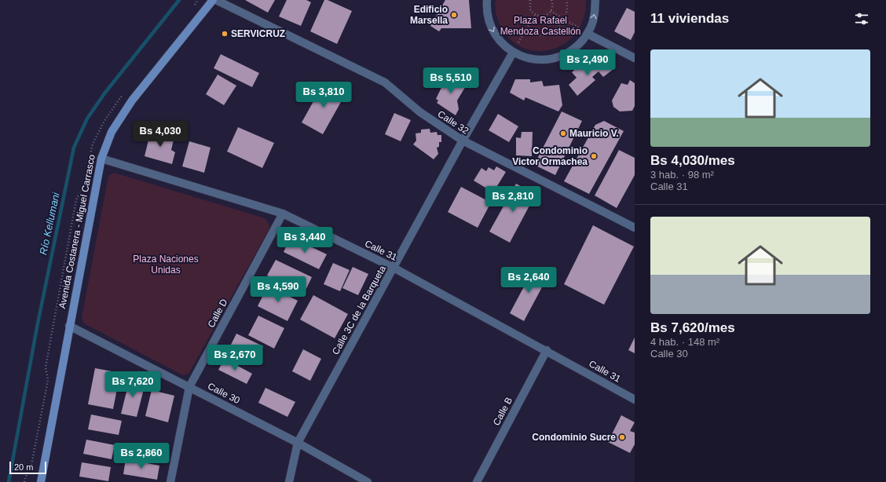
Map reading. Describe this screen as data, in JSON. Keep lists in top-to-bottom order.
{
  "streets": {
    "street": [
      "Calle 32",
      "Avenida Costanera - Miguel Carrasco",
      "Calle 31",
      "Calle 3C de la Barqueta",
      "Calle D",
      "Calle 30",
      "Calle B"
    ]
  },
  "crossings": [
    ["Calle 32", "Calle 3C de la Barqueta"],
    ["Avenida Costanera - Miguel Carrasco", "Calle 31"],
    ["Avenida Costanera - Miguel Carrasco", "Calle 30"],
    ["Calle 31", "Calle 3C de la Barqueta"],
    ["Calle 31", "Calle D"],
    ["Calle 31", "Calle B"],
    ["Calle 3C de la Barqueta", "Calle 30"],
    ["Calle D", "Calle 30"]
  ],
  "water": ["Río Kellumani"],
  "parks": ["Plaza Rafael Mendoza Castellón", "Plaza Naciones Unidas"],
  "places": [
    "Edificio Marsella",
    "SERVICRUZ",
    "Mauricio V.",
    "Condominio Victor Ormachea",
    "Condominio Sucre"
  ],
  "scale_bar": "20 m",
  "page": {
    "heading": "11 viviendas",
    "list": [
      {
        "name": "Bs 4,030/mes",
        "note": "3 hab. · 98 m² · Calle 31"
      },
      {
        "name": "Bs 7,620/mes",
        "note": "4 hab. · 148 m² · Calle 30"
      }
    ],
    "price": [
      "Bs 2,490",
      "Bs 5,510",
      "Bs 3,810",
      "Bs 4,030",
      "Bs 2,810",
      "Bs 3,440",
      "Bs 2,640",
      "Bs 4,590",
      "Bs 2,670",
      "Bs 7,620",
      "Bs 2,860"
    ],
    "scale": "20 m"
  }
}
